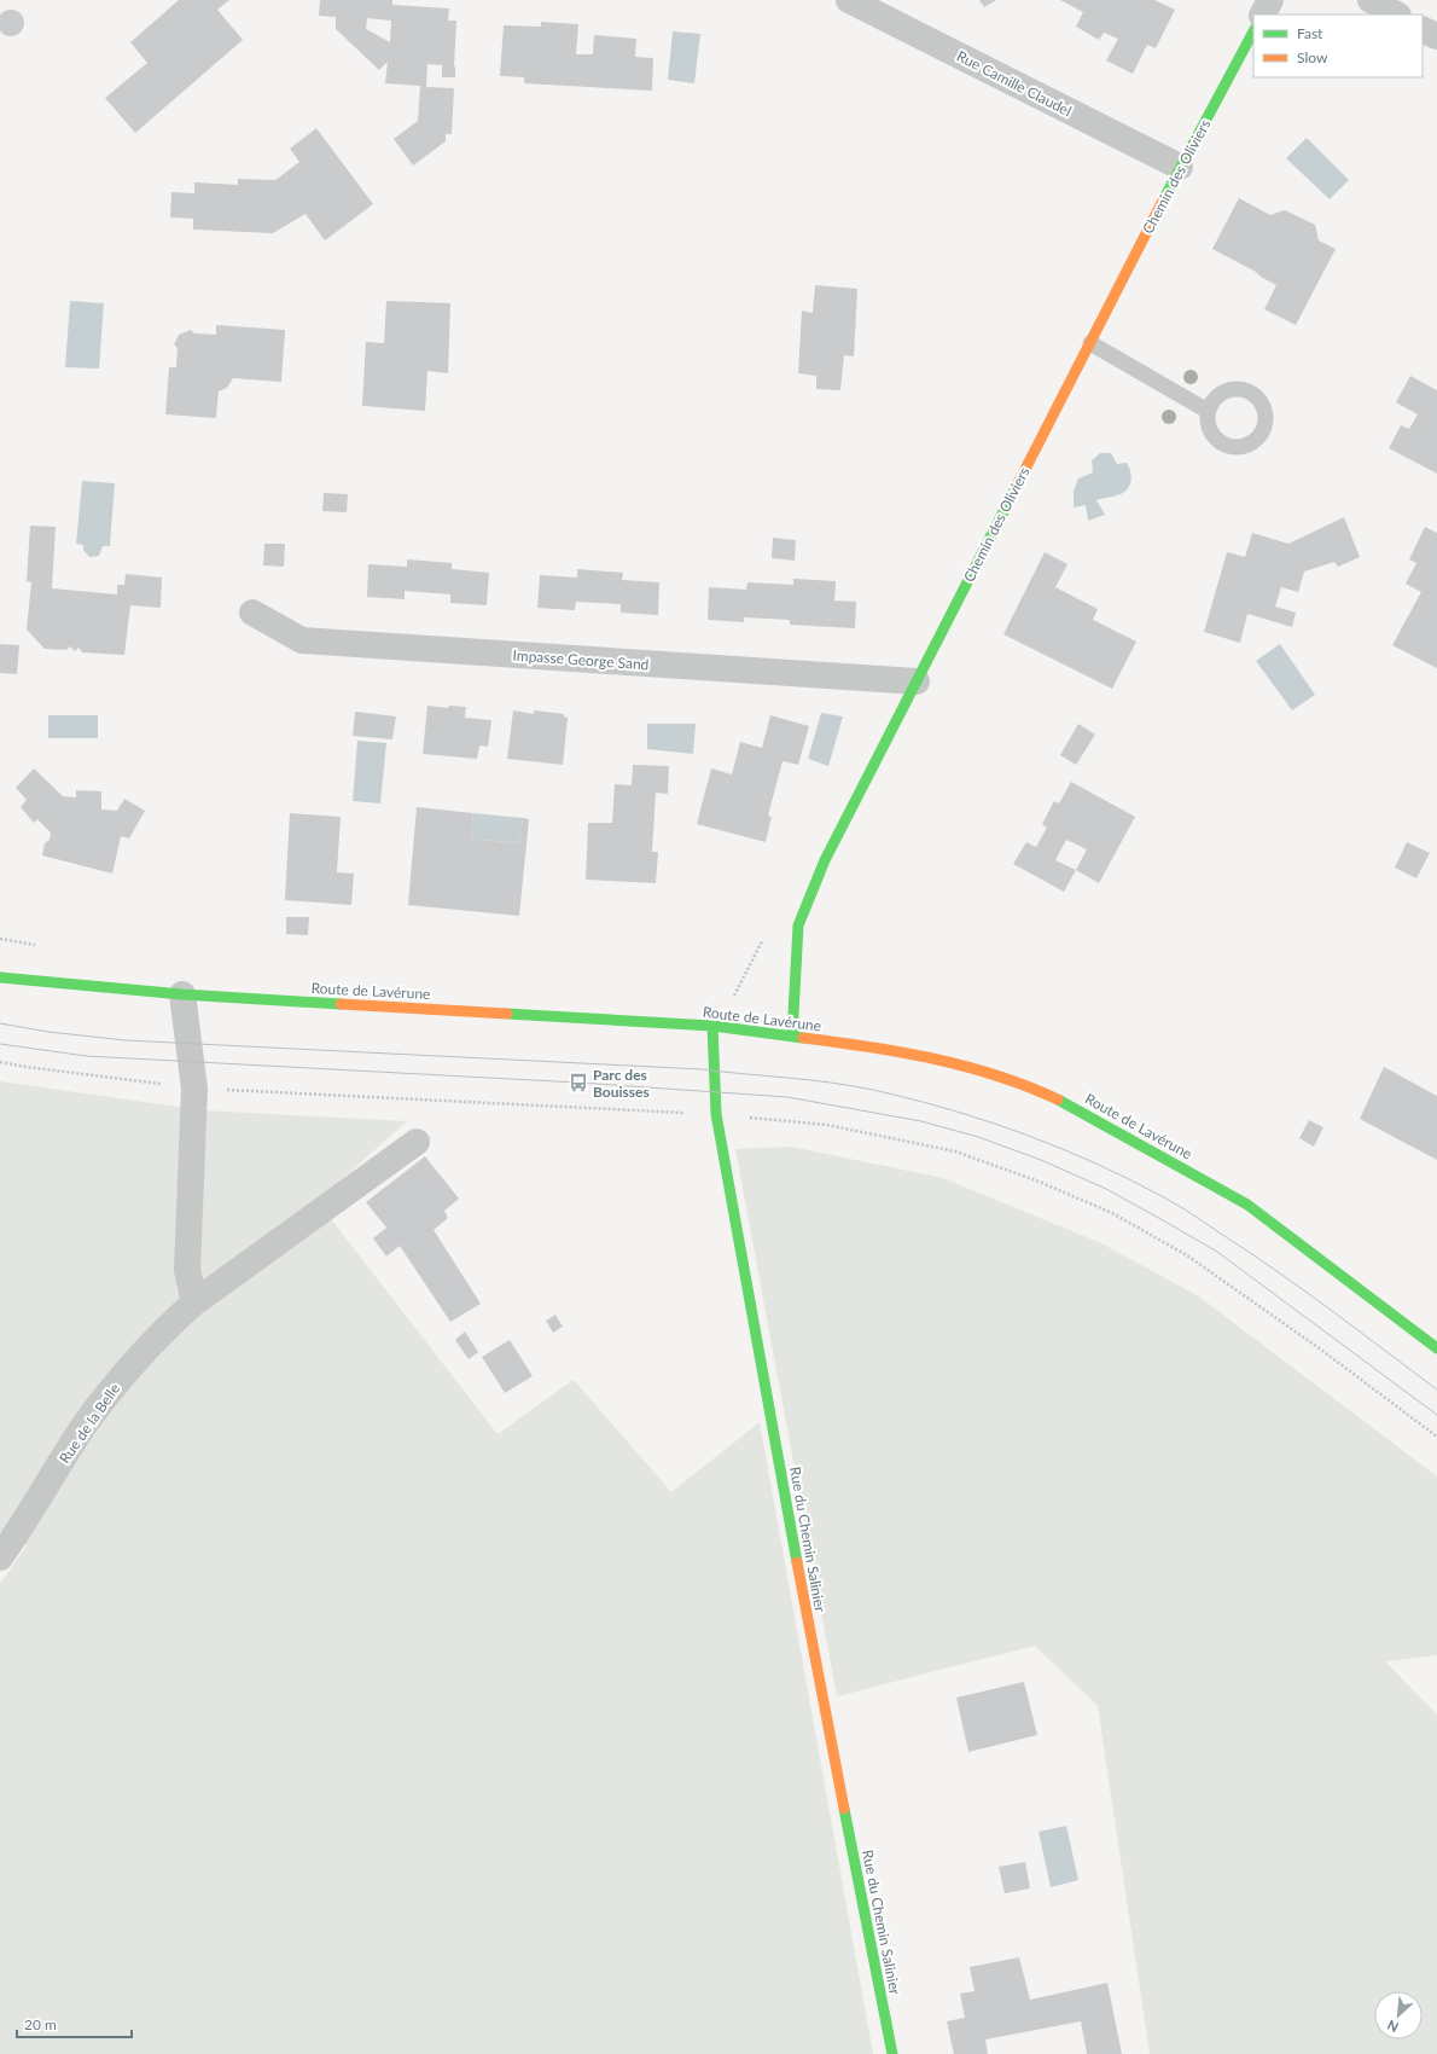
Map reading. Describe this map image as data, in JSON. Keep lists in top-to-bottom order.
{
  "streets": {
    "street": [
      "Rue Camille Claudel",
      "Chemin des Oliviers",
      "Impasse George Sand",
      "Route de Lavérune",
      "Rue de la Belle",
      "Rue du Chemin Salinier"
    ]
  },
  "crossings": [
    ["Rue Camille Claudel", "Chemin des Oliviers"],
    ["Chemin des Oliviers", "Impasse George Sand"],
    ["Chemin des Oliviers", "Route de Lavérune"],
    ["Route de Lavérune", "Rue du Chemin Salinier"]
  ],
  "places": {
    "bus stop": ["Parc des Bouisses"]
  },
  "legend": ["Fast", "Slow"],
  "scale_bar": "20 m",
  "north": "bottom left"
}
